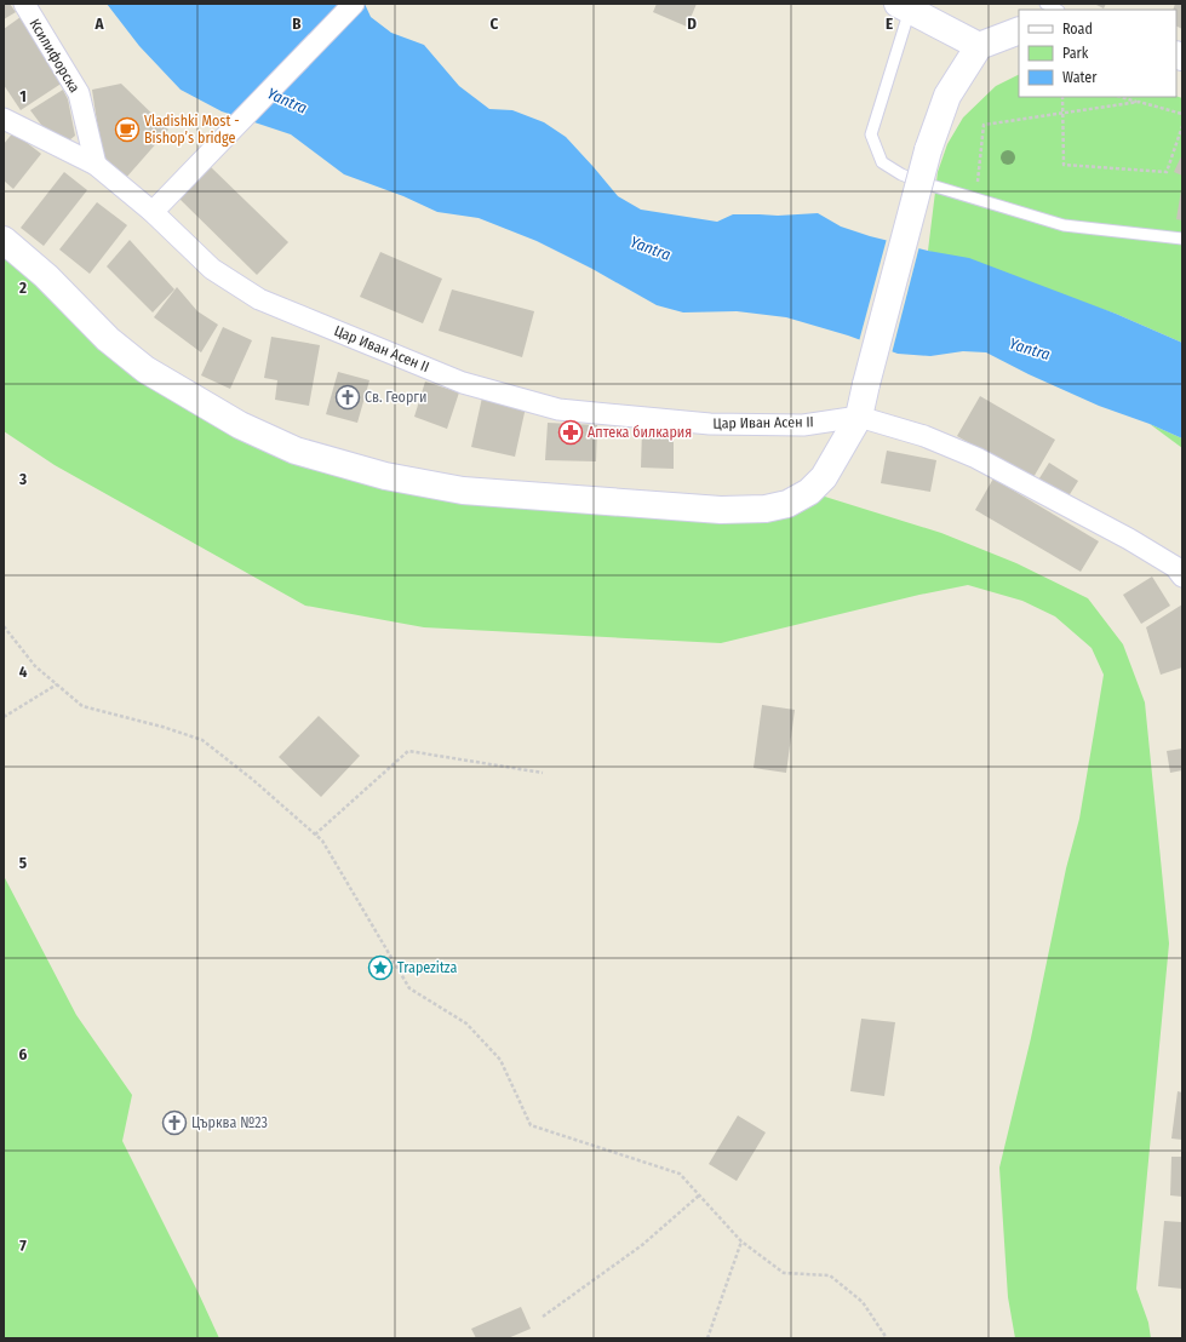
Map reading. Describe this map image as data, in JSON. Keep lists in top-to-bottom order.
{
  "streets": {
    "street": ["Ксилифорска", "Цар Иван Асен II"]
  },
  "crossings": [
    ["Ксилифорска", "Цар Иван Асен II"]
  ],
  "water": ["Yantra"],
  "places": {
    "cafe": ["Vladishki Most - Bishop’s bridge"],
    "church": ["Св. Георги", "Църква №23"],
    "pharmacy": ["Аптека билкария"],
    "place": ["Trapezitza"]
  },
  "legend": ["Road", "Park", "Water"],
  "grid": {
    "columns": [
      "A",
      "B",
      "C",
      "D",
      "E"
    ],
    "rows": [
      "1",
      "2",
      "3",
      "4",
      "5",
      "6",
      "7"
    ]
  }
}
